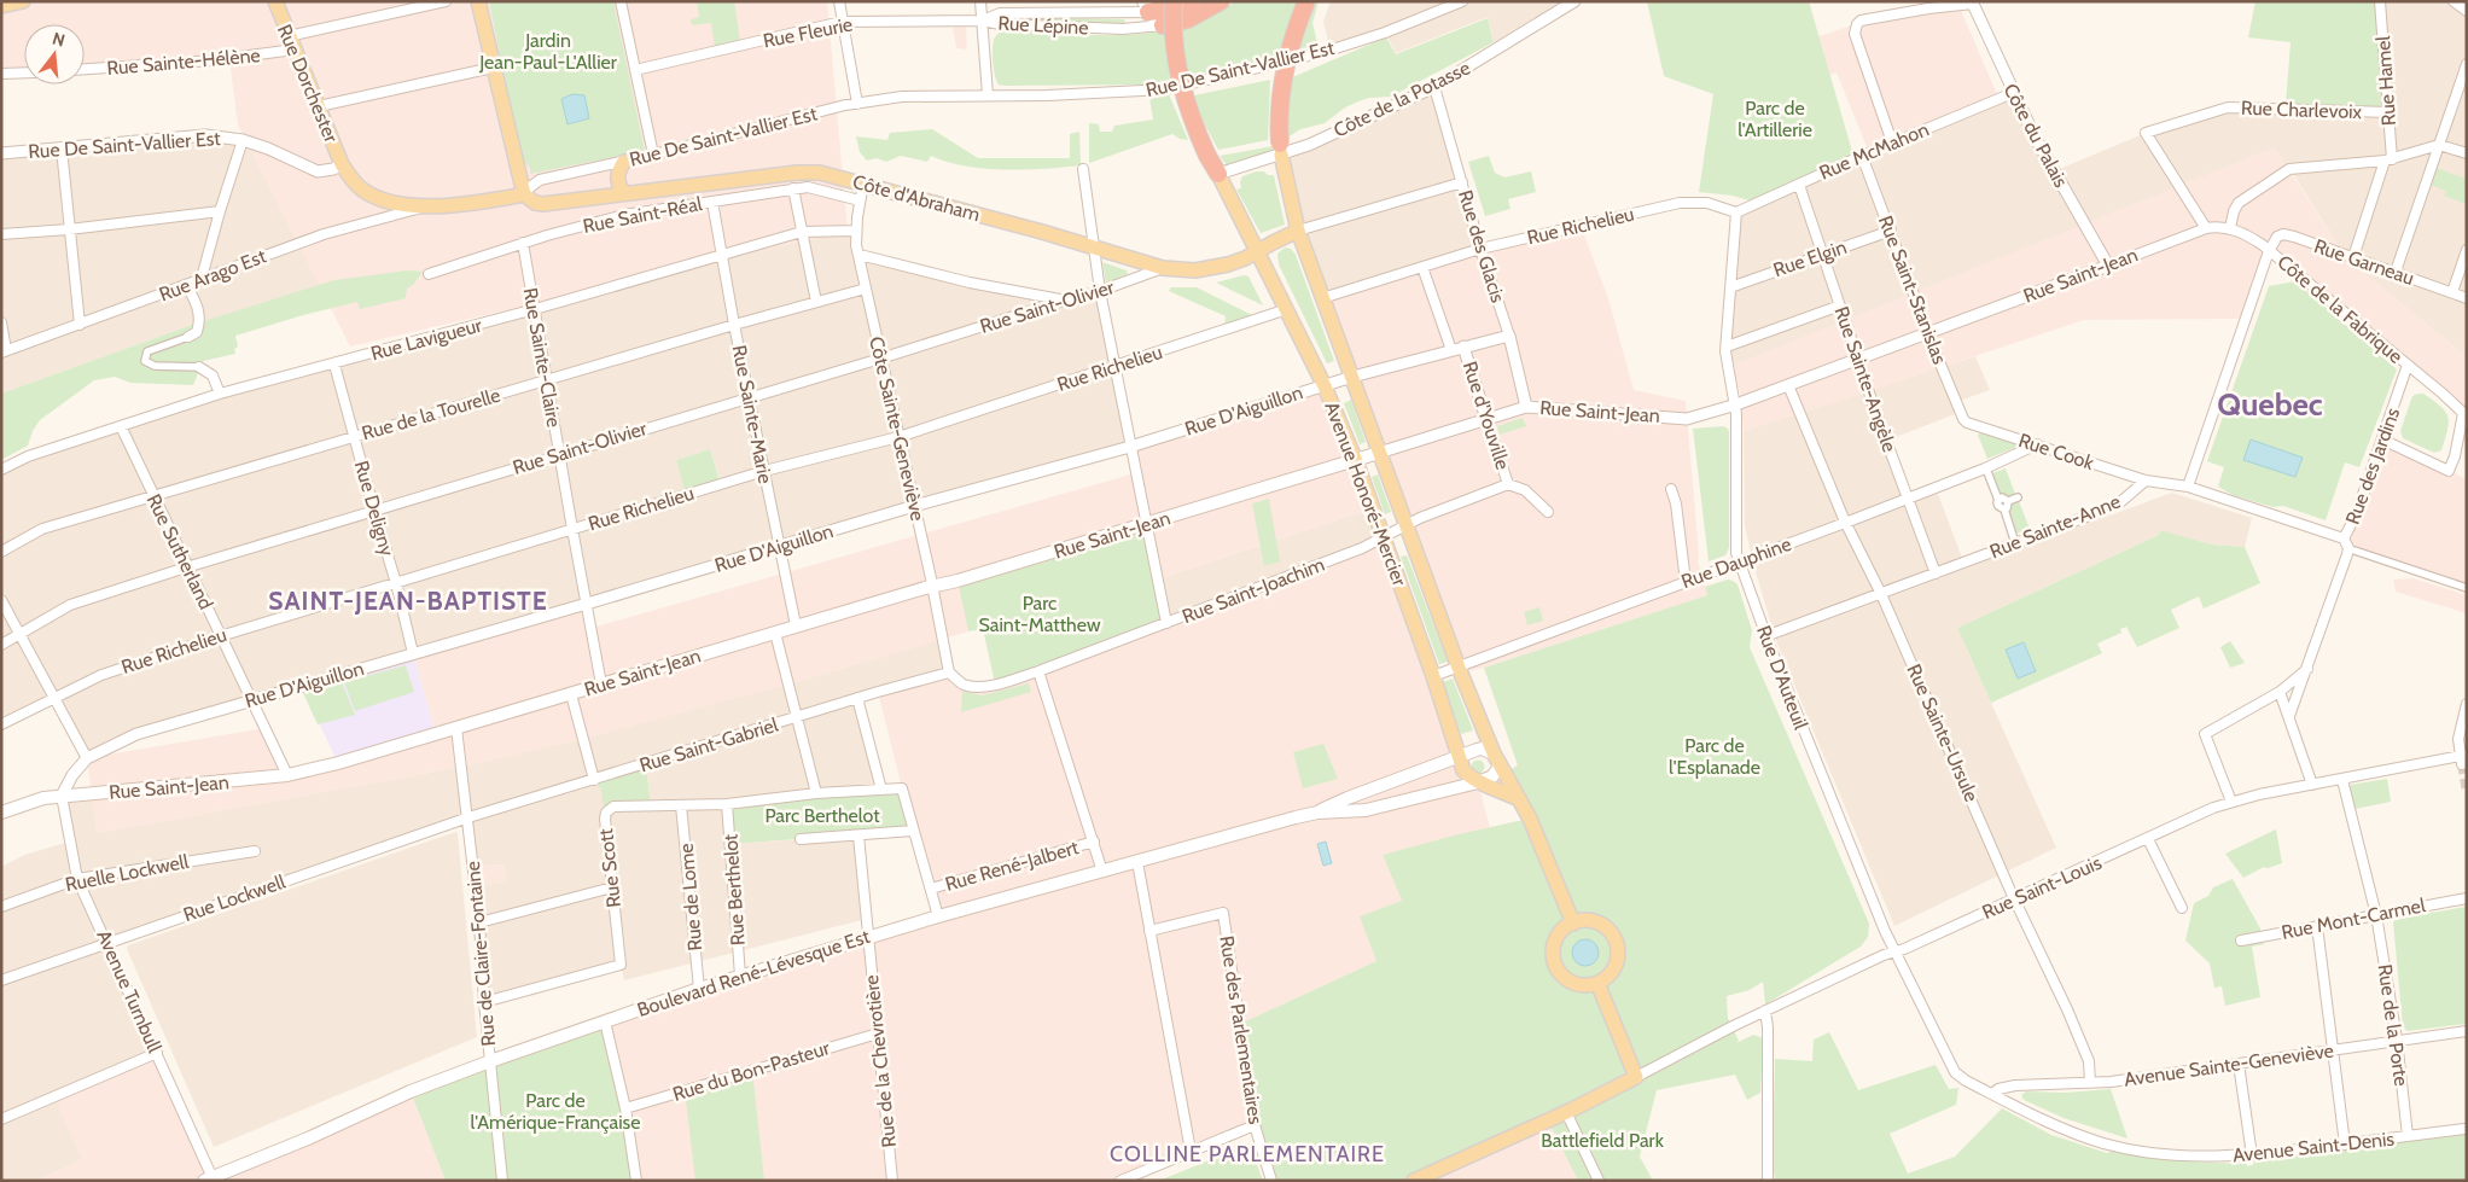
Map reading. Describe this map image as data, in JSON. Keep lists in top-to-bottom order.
{
  "streets": {
    "main road": [
      "Rue De Saint-Vallier Est",
      "Rue Dorchester",
      "Côte d'Abraham",
      "Rue Saint-Jean",
      "Avenue Honoré-Mercier",
      "Boulevard René-Lévesque Est"
    ],
    "street": [
      "Rue Lépine",
      "Rue Fleurie",
      "Rue Sainte-Hélène",
      "Rue Hamel",
      "Côte de la Potasse",
      "Rue Charlevoix",
      "Côte du Palais",
      "Rue McMahon",
      "Rue Saint-Réal",
      "Rue Richelieu",
      "Rue des Glacis",
      "Rue Elgin",
      "Rue Garneau",
      "Rue Arago Est",
      "Rue Saint-Stanislas",
      "Rue Saint-Olivier",
      "Côte de la Fabrique",
      "Rue Lavigueur",
      "Rue Sainte-Claire",
      "Rue Sainte-Angèle",
      "Rue D'Aiguillon",
      "Rue de la Tourelle",
      "Rue Sainte-Marie",
      "Rue d'Youville",
      "Côte Sainte-Geneviève",
      "Rue Cook",
      "Rue des Jardins",
      "Rue Deligny",
      "Rue Sainte-Anne",
      "Rue Sutherland",
      "Rue Dauphine",
      "Rue Saint-Joachim",
      "Rue D'Auteuil",
      "Rue Sainte-Ursule",
      "Rue Saint-Gabriel",
      "Rue René-Jalbert",
      "Rue Scott",
      "Ruelle Lockwell",
      "Rue Saint-Louis",
      "Rue Berthelot",
      "Rue de Lome",
      "Rue Lockwell",
      "Rue Mont-Carmel",
      "Rue de Claire-Fontaine",
      "Avenue Turnbull",
      "Rue de la Porte",
      "Rue des Parlementaires",
      "Rue de la Chevrotière",
      "Avenue Sainte-Geneviève",
      "Rue du Bon-Pasteur",
      "Avenue Saint-Denis"
    ]
  },
  "crossings": [
    ["Rue Lépine", "Rue Fleurie"],
    ["Rue Sainte-Hélène", "Rue Dorchester"],
    ["Rue De Saint-Vallier Est", "Rue Dorchester"],
    ["Rue De Saint-Vallier Est", "Côte d'Abraham"],
    ["Rue De Saint-Vallier Est", "Rue Arago Est"],
    ["Rue Hamel", "Rue Charlevoix"],
    ["Côte de la Potasse", "Rue des Glacis"],
    ["Côte de la Potasse", "Avenue Honoré-Mercier"],
    ["Rue Charlevoix", "Rue Saint-Jean"],
    ["Rue Charlevoix", "Côte de la Fabrique"],
    ["Côte du Palais", "Rue McMahon"],
    ["Côte du Palais", "Rue Saint-Jean"],
    ["Rue McMahon", "Rue Richelieu"],
    ["Rue McMahon", "Rue Saint-Stanislas"],
    ["Rue McMahon", "Rue Sainte-Angèle"],
    ["Rue McMahon", "Rue D'Auteuil"],
    ["Côte d'Abraham", "Rue Saint-Olivier"],
    ["Côte d'Abraham", "Côte Sainte-Geneviève"],
    ["Côte d'Abraham", "Avenue Honoré-Mercier"],
    ["Rue Saint-Réal", "Rue Sainte-Claire"],
    ["Rue Saint-Réal", "Rue Sainte-Marie"],
    ["Rue Saint-Réal", "Côte Sainte-Geneviève"],
    ["Rue Richelieu", "Rue des Glacis"],
    ["Rue Richelieu", "Rue Sainte-Claire"],
    ["Rue Richelieu", "Rue Sainte-Marie"],
    ["Rue Richelieu", "Rue d'Youville"],
    ["Rue Richelieu", "Côte Sainte-Geneviève"],
    ["Rue Richelieu", "Avenue Honoré-Mercier"],
    ["Rue Richelieu", "Rue Deligny"],
    ["Rue Richelieu", "Rue Sutherland"],
    ["Rue Richelieu", "Rue D'Auteuil"],
    ["Rue des Glacis", "Rue Saint-Jean"],
    ["Rue des Glacis", "Rue D'Aiguillon"],
    ["Rue Elgin", "Rue Saint-Stanislas"],
    ["Rue Elgin", "Rue Sainte-Angèle"],
    ["Rue Elgin", "Rue D'Auteuil"],
    ["Rue Garneau", "Côte de la Fabrique"],
    ["Rue Saint-Jean", "Rue Saint-Stanislas"],
    ["Rue Saint-Jean", "Côte de la Fabrique"],
    ["Rue Saint-Jean", "Rue Sainte-Claire"],
    ["Rue Saint-Jean", "Rue Sainte-Angèle"],
    ["Rue Saint-Jean", "Rue D'Aiguillon"],
    ["Rue Saint-Jean", "Rue Sainte-Marie"],
    ["Rue Saint-Jean", "Rue d'Youville"],
    ["Rue Saint-Jean", "Côte Sainte-Geneviève"],
    ["Rue Saint-Jean", "Avenue Honoré-Mercier"],
    ["Rue Saint-Jean", "Rue Sutherland"],
    ["Rue Saint-Jean", "Rue D'Auteuil"],
    ["Rue Saint-Jean", "Rue Sainte-Ursule"],
    ["Rue Saint-Jean", "Rue de Claire-Fontaine"],
    ["Rue Saint-Jean", "Avenue Turnbull"],
    ["Rue Saint-Stanislas", "Rue Cook"],
    ["Rue Saint-Olivier", "Rue Sainte-Claire"],
    ["Rue Saint-Olivier", "Rue Sainte-Marie"],
    ["Rue Saint-Olivier", "Côte Sainte-Geneviève"],
    ["Rue Saint-Olivier", "Rue Deligny"],
    ["Rue Saint-Olivier", "Rue Sutherland"],
    ["Côte de la Fabrique", "Rue des Jardins"],
    ["Rue Lavigueur", "Rue Sainte-Claire"],
    ["Rue Lavigueur", "Rue Sainte-Marie"],
    ["Rue Lavigueur", "Côte Sainte-Geneviève"],
    ["Rue Lavigueur", "Rue Deligny"],
    ["Rue Lavigueur", "Rue Sutherland"],
    ["Rue Sainte-Claire", "Rue D'Aiguillon"],
    ["Rue Sainte-Claire", "Rue de la Tourelle"],
    ["Rue Sainte-Angèle", "Rue Sainte-Anne"],
    ["Rue Sainte-Angèle", "Rue Dauphine"],
    ["Rue D'Aiguillon", "Rue Sainte-Marie"],
    ["Rue D'Aiguillon", "Rue d'Youville"],
    ["Rue D'Aiguillon", "Côte Sainte-Geneviève"],
    ["Rue D'Aiguillon", "Avenue Honoré-Mercier"],
    ["Rue D'Aiguillon", "Rue Deligny"],
    ["Rue D'Aiguillon", "Rue Sutherland"],
    ["Rue D'Aiguillon", "Avenue Turnbull"],
    ["Rue de la Tourelle", "Rue Sainte-Marie"],
    ["Rue de la Tourelle", "Côte Sainte-Geneviève"],
    ["Rue de la Tourelle", "Rue Deligny"],
    ["Rue de la Tourelle", "Rue Sutherland"],
    ["Rue d'Youville", "Rue Saint-Joachim"],
    ["Côte Sainte-Geneviève", "Rue Saint-Joachim"],
    ["Côte Sainte-Geneviève", "Rue Saint-Gabriel"],
    ["Rue Cook", "Rue Sainte-Anne"],
    ["Rue Cook", "Rue Dauphine"],
    ["Rue des Jardins", "Rue Saint-Louis"],
    ["Avenue Honoré-Mercier", "Rue Dauphine"],
    ["Avenue Honoré-Mercier", "Rue Saint-Joachim"],
    ["Avenue Honoré-Mercier", "Boulevard René-Lévesque Est"],
    ["Rue Sainte-Anne", "Rue D'Auteuil"],
    ["Rue Sainte-Anne", "Rue Sainte-Ursule"],
    ["Rue Dauphine", "Rue D'Auteuil"],
    ["Rue Dauphine", "Rue Sainte-Ursule"],
    ["Rue Saint-Joachim", "Rue Saint-Gabriel"],
    ["Rue D'Auteuil", "Rue Saint-Louis"],
    ["Rue D'Auteuil", "Avenue Sainte-Geneviève"],
    ["Rue D'Auteuil", "Avenue Saint-Denis"],
    ["Rue Sainte-Ursule", "Rue Saint-Louis"],
    ["Rue Sainte-Ursule", "Avenue Sainte-Geneviève"],
    ["Rue Saint-Gabriel", "Rue Lockwell"],
    ["Rue Saint-Gabriel", "Rue de Claire-Fontaine"],
    ["Rue Scott", "Rue de Lome"],
    ["Rue Scott", "Rue de Claire-Fontaine"],
    ["Ruelle Lockwell", "Avenue Turnbull"],
    ["Rue Saint-Louis", "Rue de la Porte"],
    ["Rue Berthelot", "Boulevard René-Lévesque Est"],
    ["Rue de Lome", "Boulevard René-Lévesque Est"],
    ["Rue Lockwell", "Rue de Claire-Fontaine"],
    ["Rue Lockwell", "Avenue Turnbull"],
    ["Rue Mont-Carmel", "Rue de la Porte"],
    ["Rue de Claire-Fontaine", "Boulevard René-Lévesque Est"],
    ["Boulevard René-Lévesque Est", "Avenue Turnbull"],
    ["Boulevard René-Lévesque Est", "Rue de la Chevrotière"],
    ["Rue de la Porte", "Avenue Sainte-Geneviève"],
    ["Rue de la Porte", "Avenue Saint-Denis"],
    ["Rue de la Chevrotière", "Rue du Bon-Pasteur"],
    ["Avenue Sainte-Geneviève", "Avenue Saint-Denis"]
  ],
  "districts": ["Quebec", "SAINT-JEAN-BAPTISTE", "COLLINE PARLEMENTAIRE"],
  "parks": [
    "Jardin Jean-Paul-L'Allier",
    "Parc de l'Artillerie",
    "Parc Saint-Matthew",
    "Parc de l'Esplanade",
    "Parc Berthelot",
    "Parc de l'Amérique-Française",
    "Battlefield Park"
  ],
  "north": "top"
}
